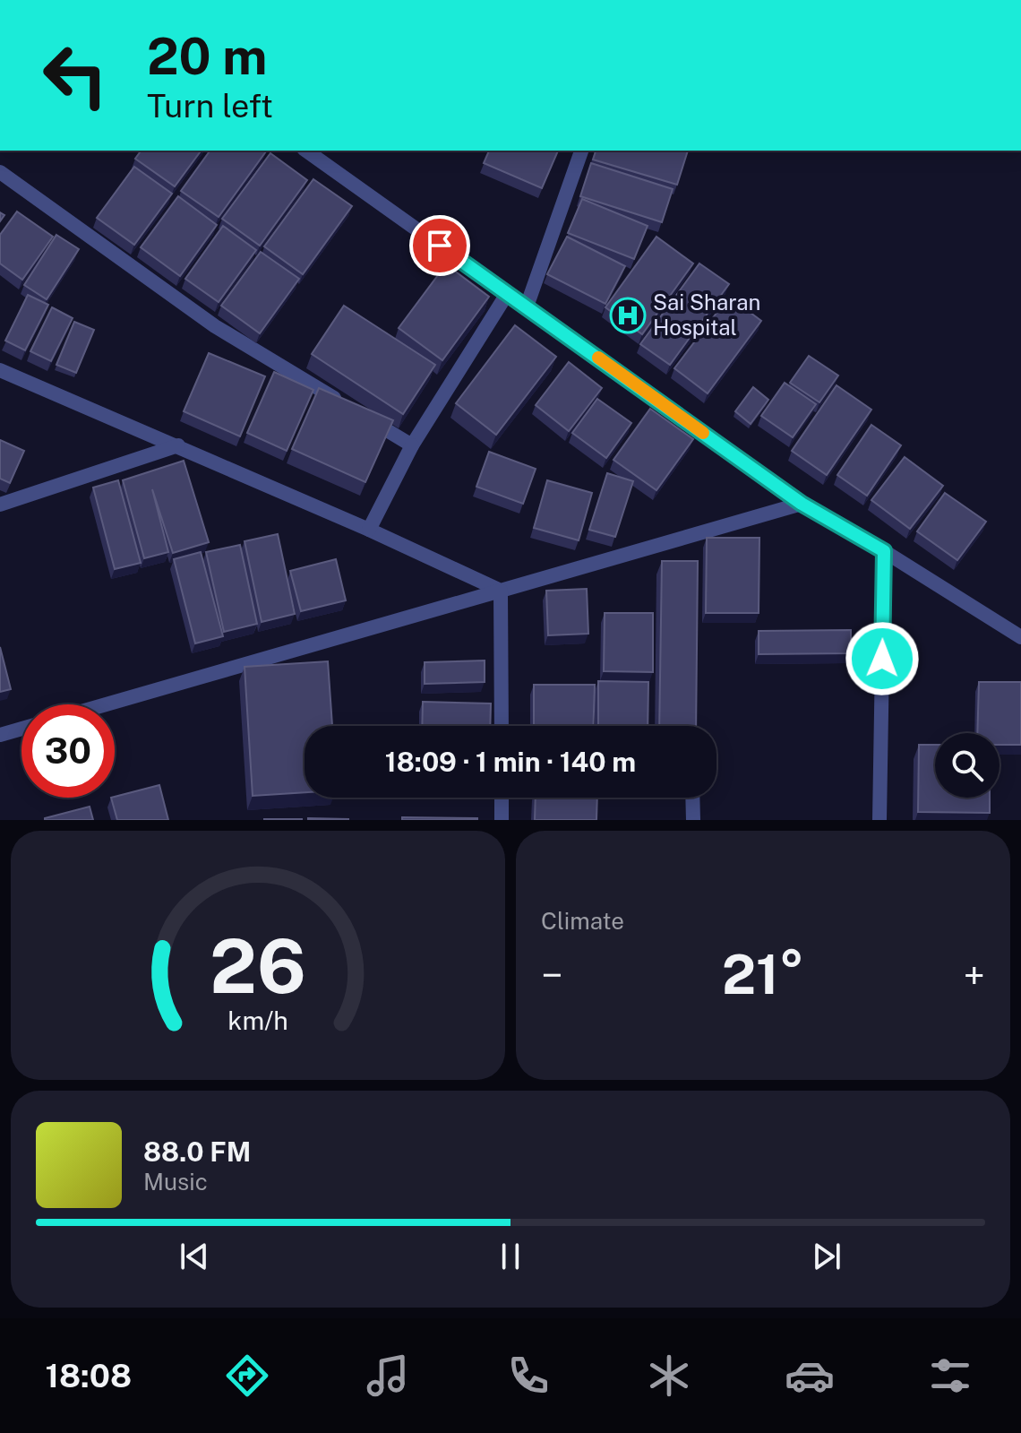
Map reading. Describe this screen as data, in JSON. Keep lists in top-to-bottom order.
{
  "places": {
    "hospital": ["Sai Sharan Hospital"]
  },
  "page": {
    "turn": ["20 m", "Turn left"],
    "limit": "30",
    "trip": "18:09 · 1 min · 140 m",
    "tile": "Climate",
    "heat": ["−", "21°", "+"],
    "song": ["88.0 FM", "Music"],
    "tabs": "18:08",
    "gauge": ["26", "km/h"]
  }
}
